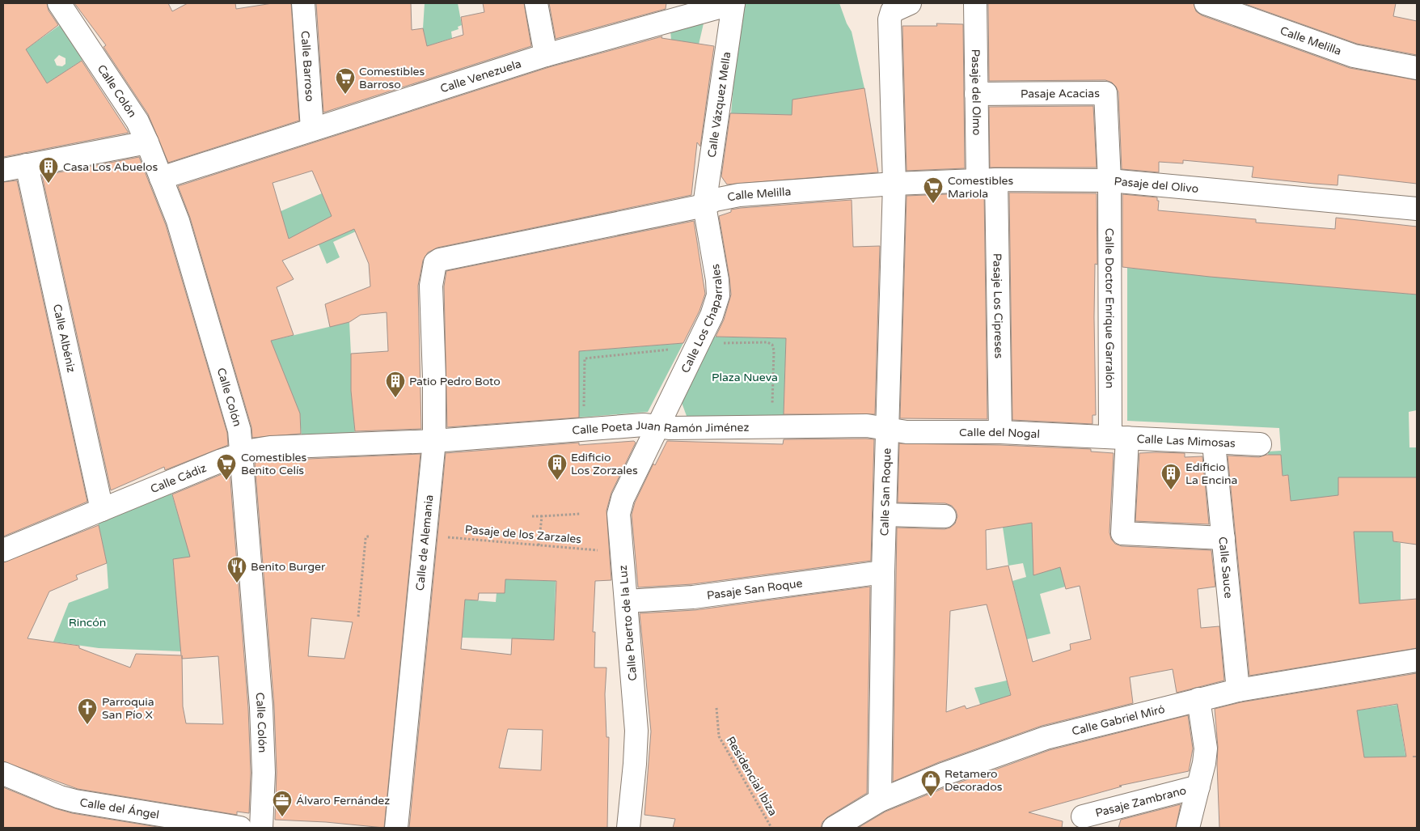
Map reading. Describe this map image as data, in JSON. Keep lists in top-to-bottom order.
{
  "streets": {
    "street": [
      "Calle Melilla",
      "Calle Barroso",
      "Calle Venezuela",
      "Calle Colón",
      "Pasaje del Olmo",
      "Pasaje Acacias",
      "Calle Vázquez Mella",
      "Pasaje del Olivo",
      "Pasaje Los Cipreses",
      "Calle Doctor Enrique Garralón",
      "Calle Los Chaparrales",
      "Calle Albéniz",
      "Calle Poeta Juan Ramón Jiménez",
      "Calle del Nogal",
      "Calle Las Mimosas",
      "Calle Cádiz",
      "Calle San Roque",
      "Calle de Alemania",
      "Calle Sauce",
      "Pasaje San Roque",
      "Calle Puerto de la Luz",
      "Calle Gabriel Miró",
      "Pasaje Zambrano",
      "Calle del Ángel"
    ],
    "path": ["Pasaje de los Zarzales", "Residencial Ibiza"]
  },
  "crossings": [
    ["Calle Melilla", "Calle Vázquez Mella"],
    ["Calle Melilla", "Pasaje del Olivo"],
    ["Calle Melilla", "Calle Los Chaparrales"],
    ["Calle Melilla", "Calle San Roque"],
    ["Calle Melilla", "Calle de Alemania"],
    ["Calle Barroso", "Calle Venezuela"],
    ["Calle Venezuela", "Calle Colón"],
    ["Calle Venezuela", "Calle Vázquez Mella"],
    ["Calle Colón", "Calle Cádiz"],
    ["Pasaje del Olmo", "Pasaje Acacias"],
    ["Pasaje del Olmo", "Pasaje del Olivo"],
    ["Pasaje del Olmo", "Pasaje Los Cipreses"],
    ["Pasaje Acacias", "Pasaje del Olivo"],
    ["Pasaje Acacias", "Calle Doctor Enrique Garralón"],
    ["Calle Vázquez Mella", "Calle Los Chaparrales"],
    ["Pasaje del Olivo", "Pasaje Los Cipreses"],
    ["Pasaje del Olivo", "Calle Doctor Enrique Garralón"],
    ["Pasaje del Olivo", "Calle San Roque"],
    ["Pasaje Los Cipreses", "Calle del Nogal"],
    ["Calle Doctor Enrique Garralón", "Calle del Nogal"],
    ["Calle Doctor Enrique Garralón", "Calle Las Mimosas"],
    ["Calle Doctor Enrique Garralón", "Calle Sauce"],
    ["Calle Los Chaparrales", "Calle Poeta Juan Ramón Jiménez"],
    ["Calle Los Chaparrales", "Calle Puerto de la Luz"],
    ["Calle Albéniz", "Calle Cádiz"],
    ["Calle Poeta Juan Ramón Jiménez", "Calle del Nogal"],
    ["Calle Poeta Juan Ramón Jiménez", "Calle Cádiz"],
    ["Calle Poeta Juan Ramón Jiménez", "Calle San Roque"],
    ["Calle Poeta Juan Ramón Jiménez", "Calle de Alemania"],
    ["Calle Poeta Juan Ramón Jiménez", "Calle Puerto de la Luz"],
    ["Calle del Nogal", "Calle Las Mimosas"],
    ["Calle del Nogal", "Calle San Roque"],
    ["Calle Las Mimosas", "Calle Sauce"],
    ["Calle Cádiz", "Calle de Alemania"],
    ["Calle San Roque", "Pasaje San Roque"],
    ["Calle San Roque", "Calle Gabriel Miró"],
    ["Pasaje de los Zarzales", "Calle de Alemania"],
    ["Pasaje de los Zarzales", "Calle Puerto de la Luz"],
    ["Calle Sauce", "Calle Gabriel Miró"],
    ["Pasaje San Roque", "Calle Puerto de la Luz"]
  ],
  "parks": ["Plaza Nueva", "Rincón"],
  "places": {
    "supermarket": ["Comestibles Barroso", "Comestibles Mariola", "Comestibles Benito Celís"],
    "building": [
      "Casa Los Abuelos",
      "Patio Pedro Boto",
      "Edificio Los Zorzales",
      "Edificio La Encina"
    ],
    "restaurant": ["Benito Burger"],
    "church": ["Parroquia San Pío X"],
    "shop": ["Retamero Decorados"],
    "office": ["Álvaro Fernández"]
  }
}
